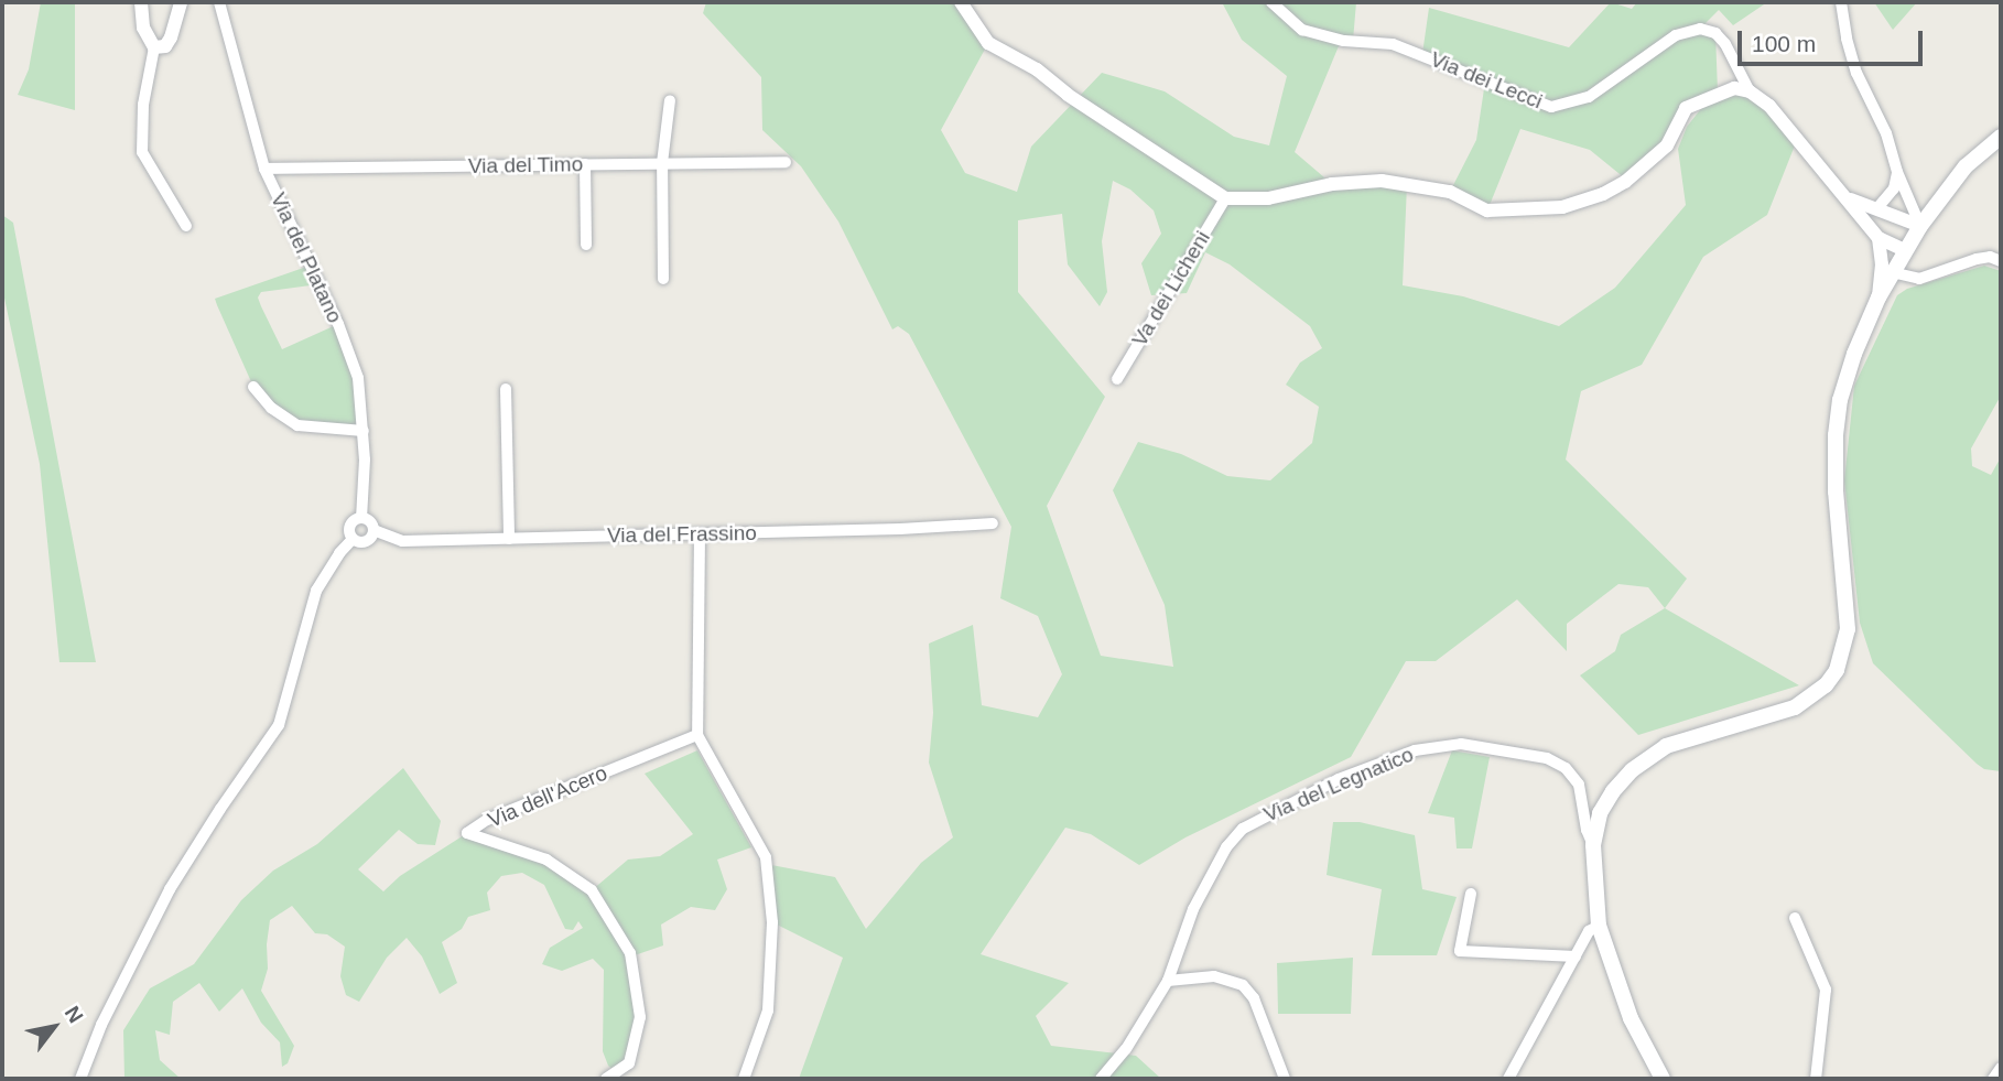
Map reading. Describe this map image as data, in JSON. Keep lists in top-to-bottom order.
{
  "streets": {
    "street": [
      "Via dei Lecci",
      "Via del Timo",
      "Via del Platano",
      "Va dei Licheni",
      "Via del Frassino",
      "Via del Legnatico",
      "Via dell'Acero"
    ]
  },
  "crossings": [
    ["Via del Timo", "Via del Platano"],
    ["Via del Platano", "Via del Frassino"]
  ],
  "scale_bar": "100 m",
  "north": "top right"
}
